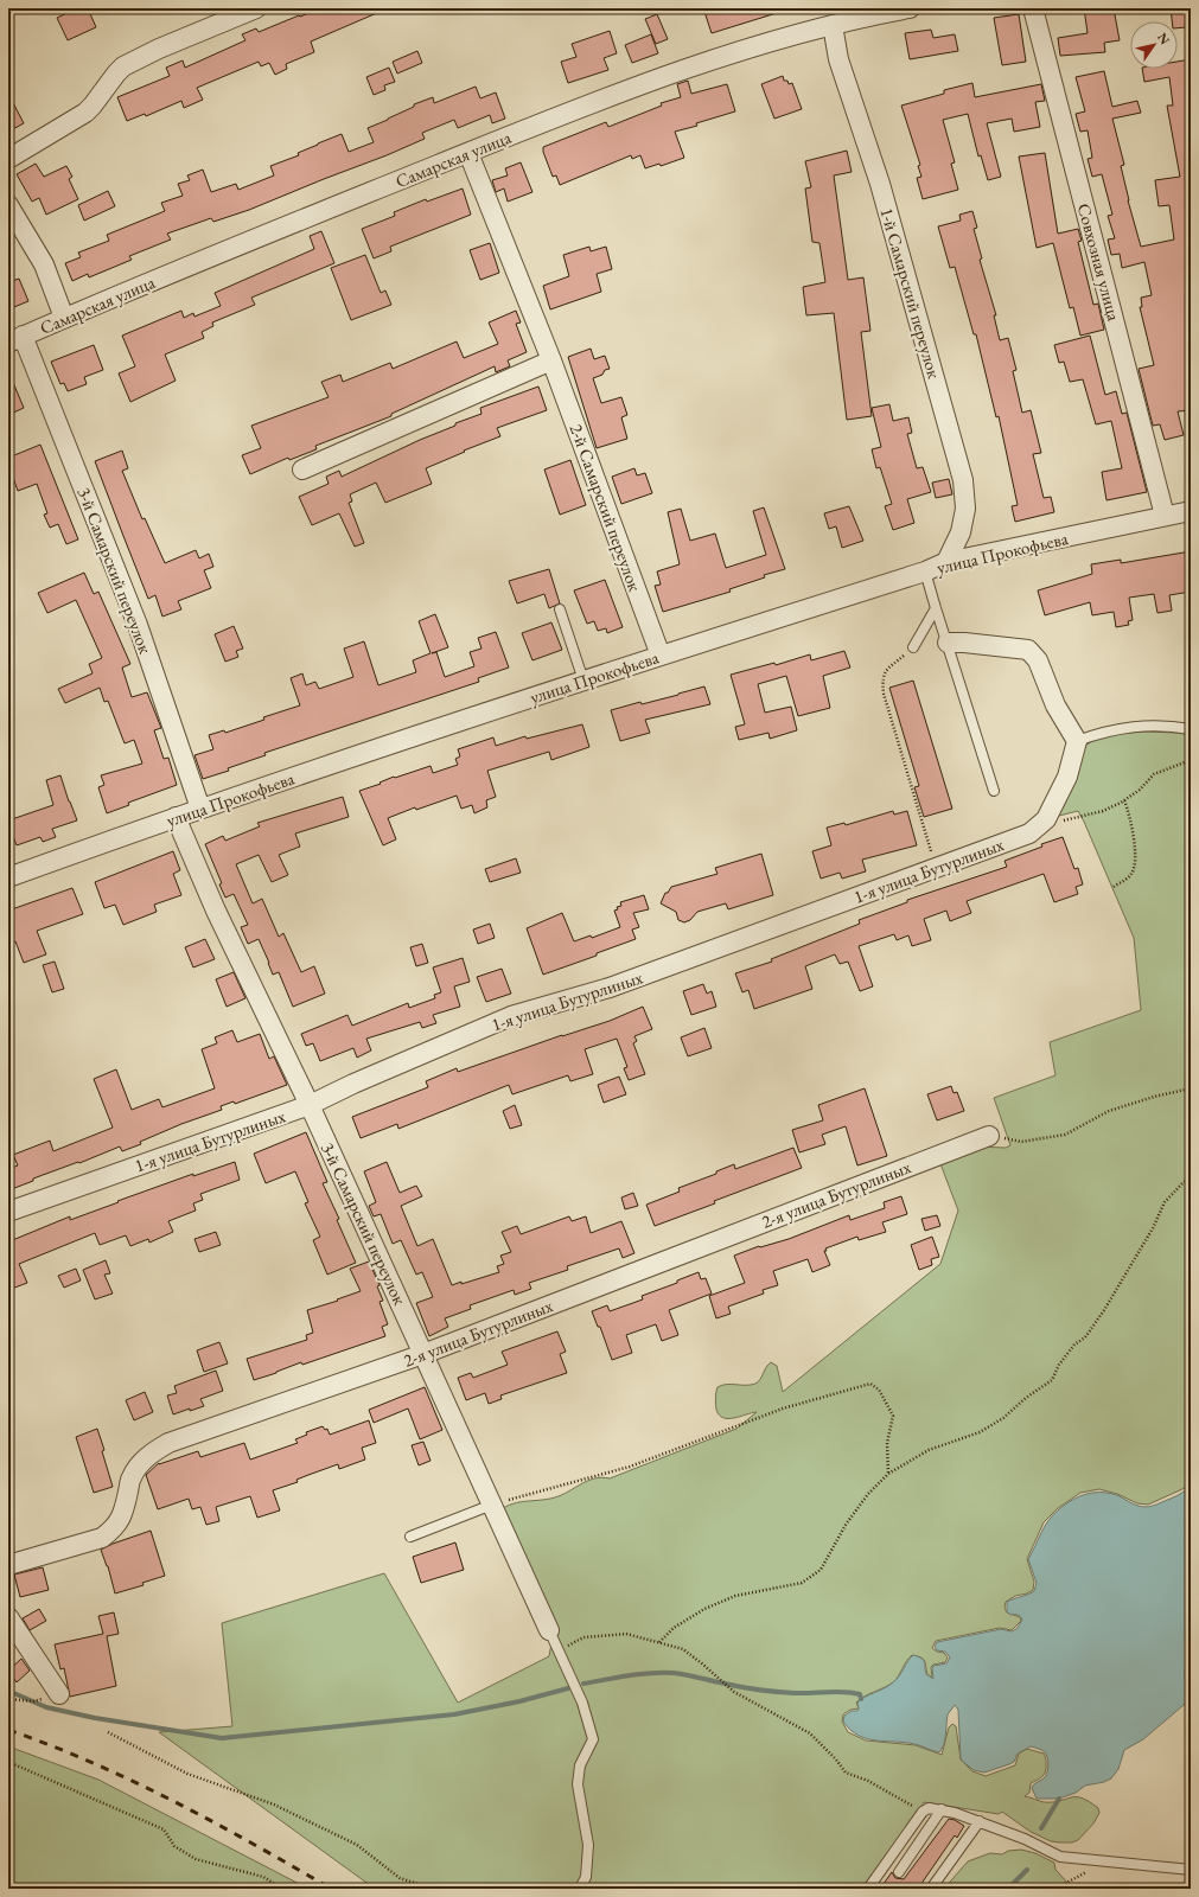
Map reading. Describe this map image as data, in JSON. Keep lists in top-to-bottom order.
{
  "streets": {
    "street": [
      "Самарская улица",
      "Совхозная улица",
      "1-й Самарский переулок",
      "2-й Самарский переулок",
      "улица Прокофьева",
      "3-й Самарский переулок",
      "1-я улица Бутурлиных",
      "2-я улица Бутурлиных"
    ]
  },
  "crossings": [
    ["Самарская улица", "1-й Самарский переулок"],
    ["Самарская улица", "2-й Самарский переулок"],
    ["Самарская улица", "3-й Самарский переулок"],
    ["Совхозная улица", "улица Прокофьева"],
    ["1-й Самарский переулок", "улица Прокофьева"],
    ["2-й Самарский переулок", "улица Прокофьева"],
    ["улица Прокофьева", "3-й Самарский переулок"],
    ["3-й Самарский переулок", "1-я улица Бутурлиных"],
    ["3-й Самарский переулок", "2-я улица Бутурлиных"]
  ],
  "north": "top right"
}
